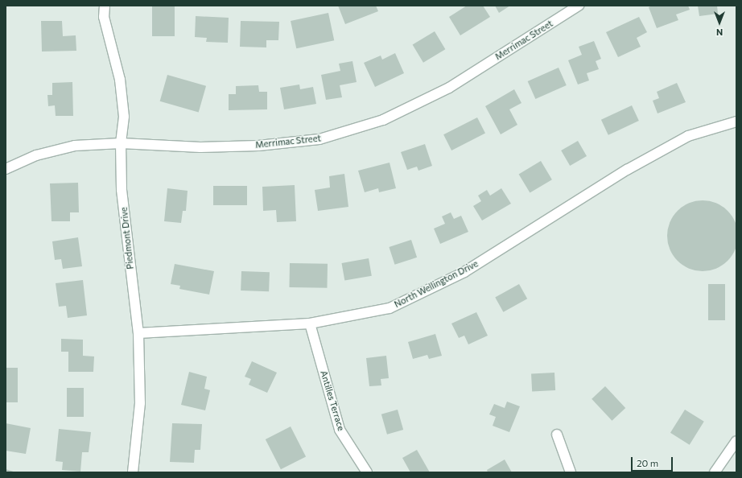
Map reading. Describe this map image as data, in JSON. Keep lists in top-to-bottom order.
{
  "streets": {
    "street": [
      "Merrimac Street",
      "Piedmont Drive",
      "North Wellington Drive",
      "Antilles Terrace"
    ]
  },
  "crossings": [
    ["Merrimac Street", "Piedmont Drive"],
    ["Piedmont Drive", "North Wellington Drive"],
    ["North Wellington Drive", "Antilles Terrace"]
  ],
  "scale_bar": "20 m",
  "north": "bottom"
}
